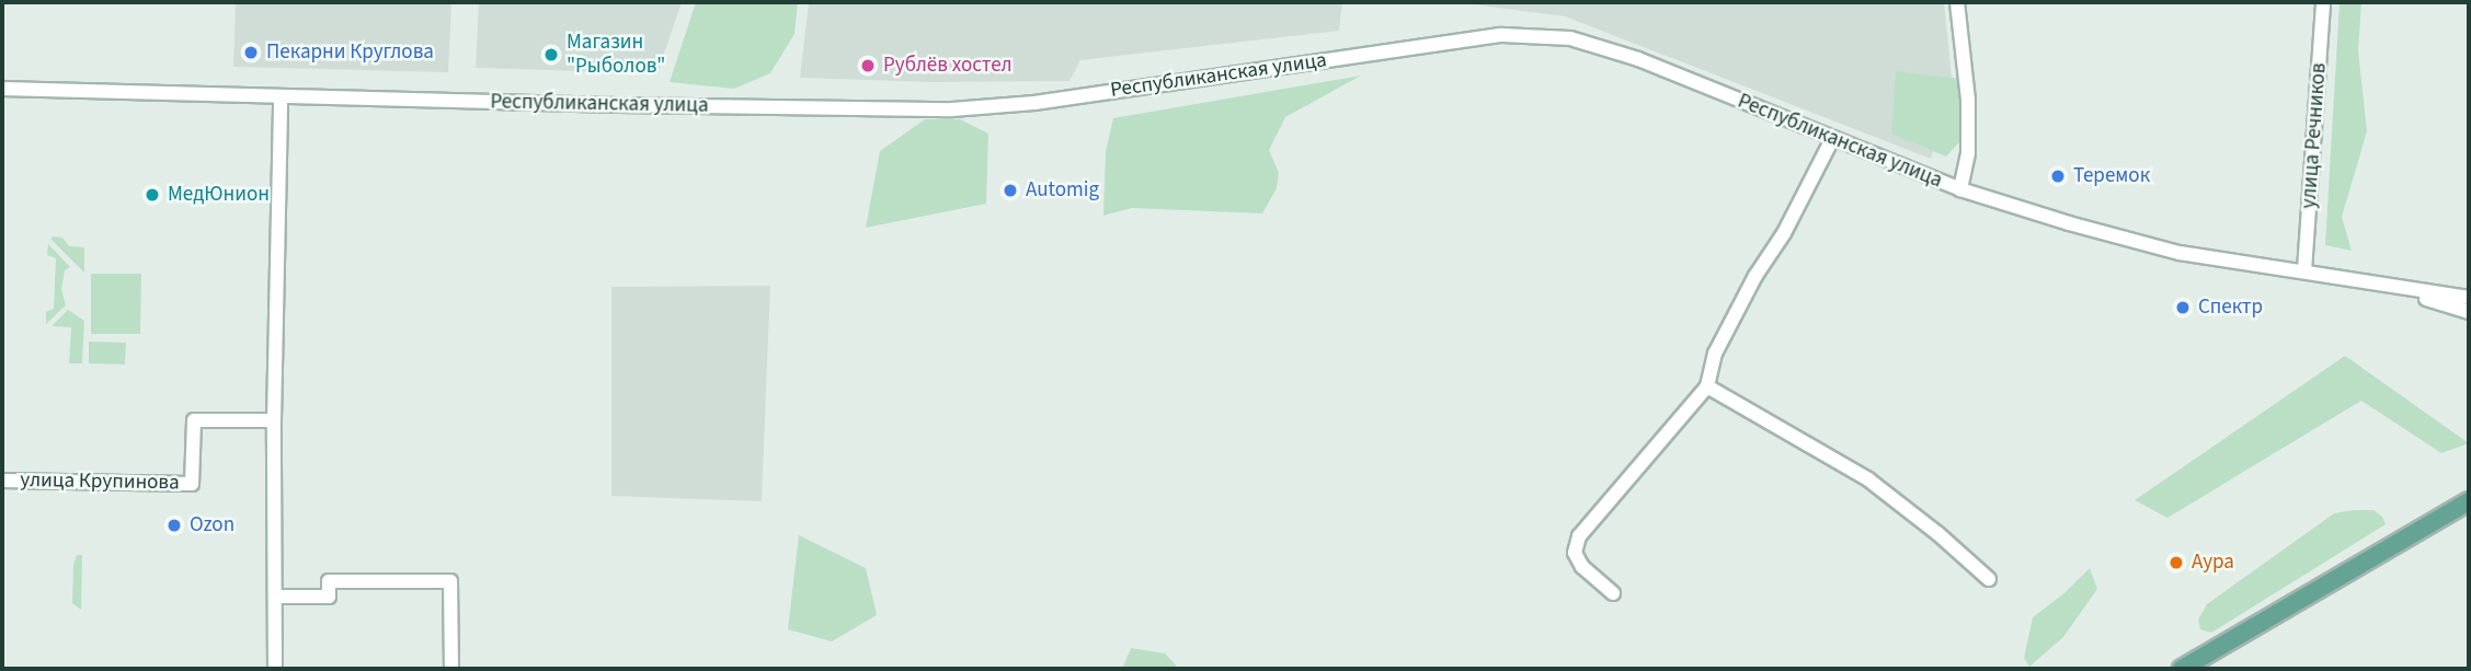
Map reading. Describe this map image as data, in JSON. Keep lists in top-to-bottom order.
{
  "streets": {
    "street": ["Республиканская улица", "улица Речников", "улица Крупинова"]
  },
  "crossings": [
    ["Республиканская улица", "улица Речников"]
  ],
  "places": [
    "Пекарни Круглова",
    "Магазин \"Рыболов\"",
    "Рублёв хостел",
    "Теремок",
    "Automig",
    "МедЮнион",
    "Спектр",
    "Ozon",
    "Аура"
  ]
}
